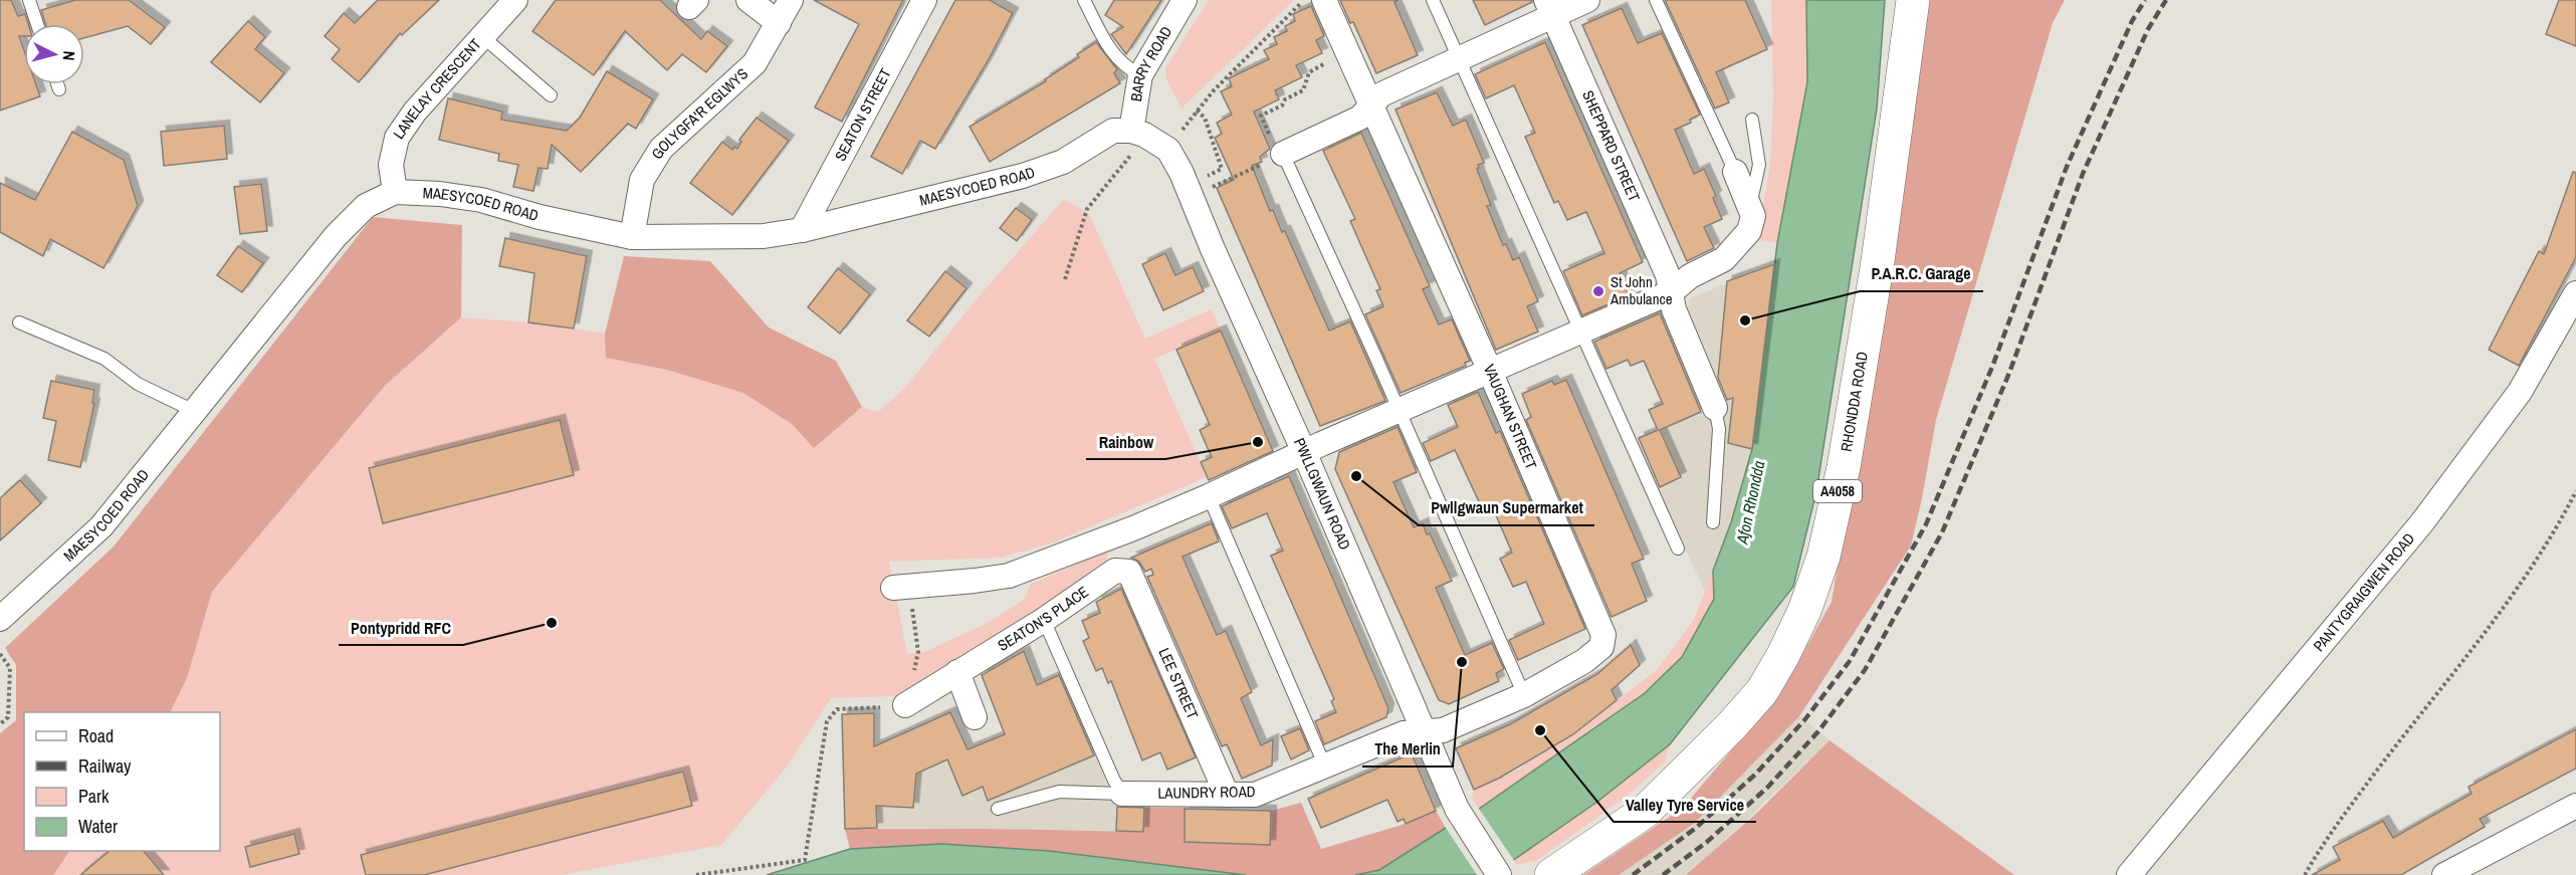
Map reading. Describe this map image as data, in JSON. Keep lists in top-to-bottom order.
{
  "streets": {
    "main road": ["RHONDDA ROAD", "A4058"],
    "street": [
      "BARRY ROAD",
      "LANELAY CRESCENT",
      "SEATON STREET",
      "GOLYGFA'R EGLWYS",
      "SHEPPARD STREET",
      "MAESYCOED ROAD",
      "VAUGHAN STREET",
      "PWLLGWAUN ROAD",
      "PANTYGRAIGWEN ROAD",
      "SEATON'S PLACE",
      "LEE STREET",
      "LAUNDRY ROAD"
    ]
  },
  "crossings": [
    ["BARRY ROAD", "MAESYCOED ROAD"],
    ["BARRY ROAD", "PWLLGWAUN ROAD"],
    ["LANELAY CRESCENT", "MAESYCOED ROAD"],
    ["SEATON STREET", "MAESYCOED ROAD"],
    ["GOLYGFA'R EGLWYS", "MAESYCOED ROAD"],
    ["MAESYCOED ROAD", "PWLLGWAUN ROAD"],
    ["VAUGHAN STREET", "PWLLGWAUN ROAD"],
    ["VAUGHAN STREET", "LAUNDRY ROAD"],
    ["PWLLGWAUN ROAD", "LAUNDRY ROAD"],
    ["SEATON'S PLACE", "LEE STREET"],
    ["LEE STREET", "LAUNDRY ROAD"]
  ],
  "water": ["Afon Rhondda"],
  "places": [
    "St John Ambulance",
    "P.A.R.C. Garage",
    "Rainbow",
    "Pwllgwaun Supermarket",
    "Pontypridd RFC",
    "The Merlin",
    "Valley Tyre Service"
  ],
  "legend": [
    "Road",
    "Railway",
    "Park",
    "Water"
  ],
  "north": "right"
}
